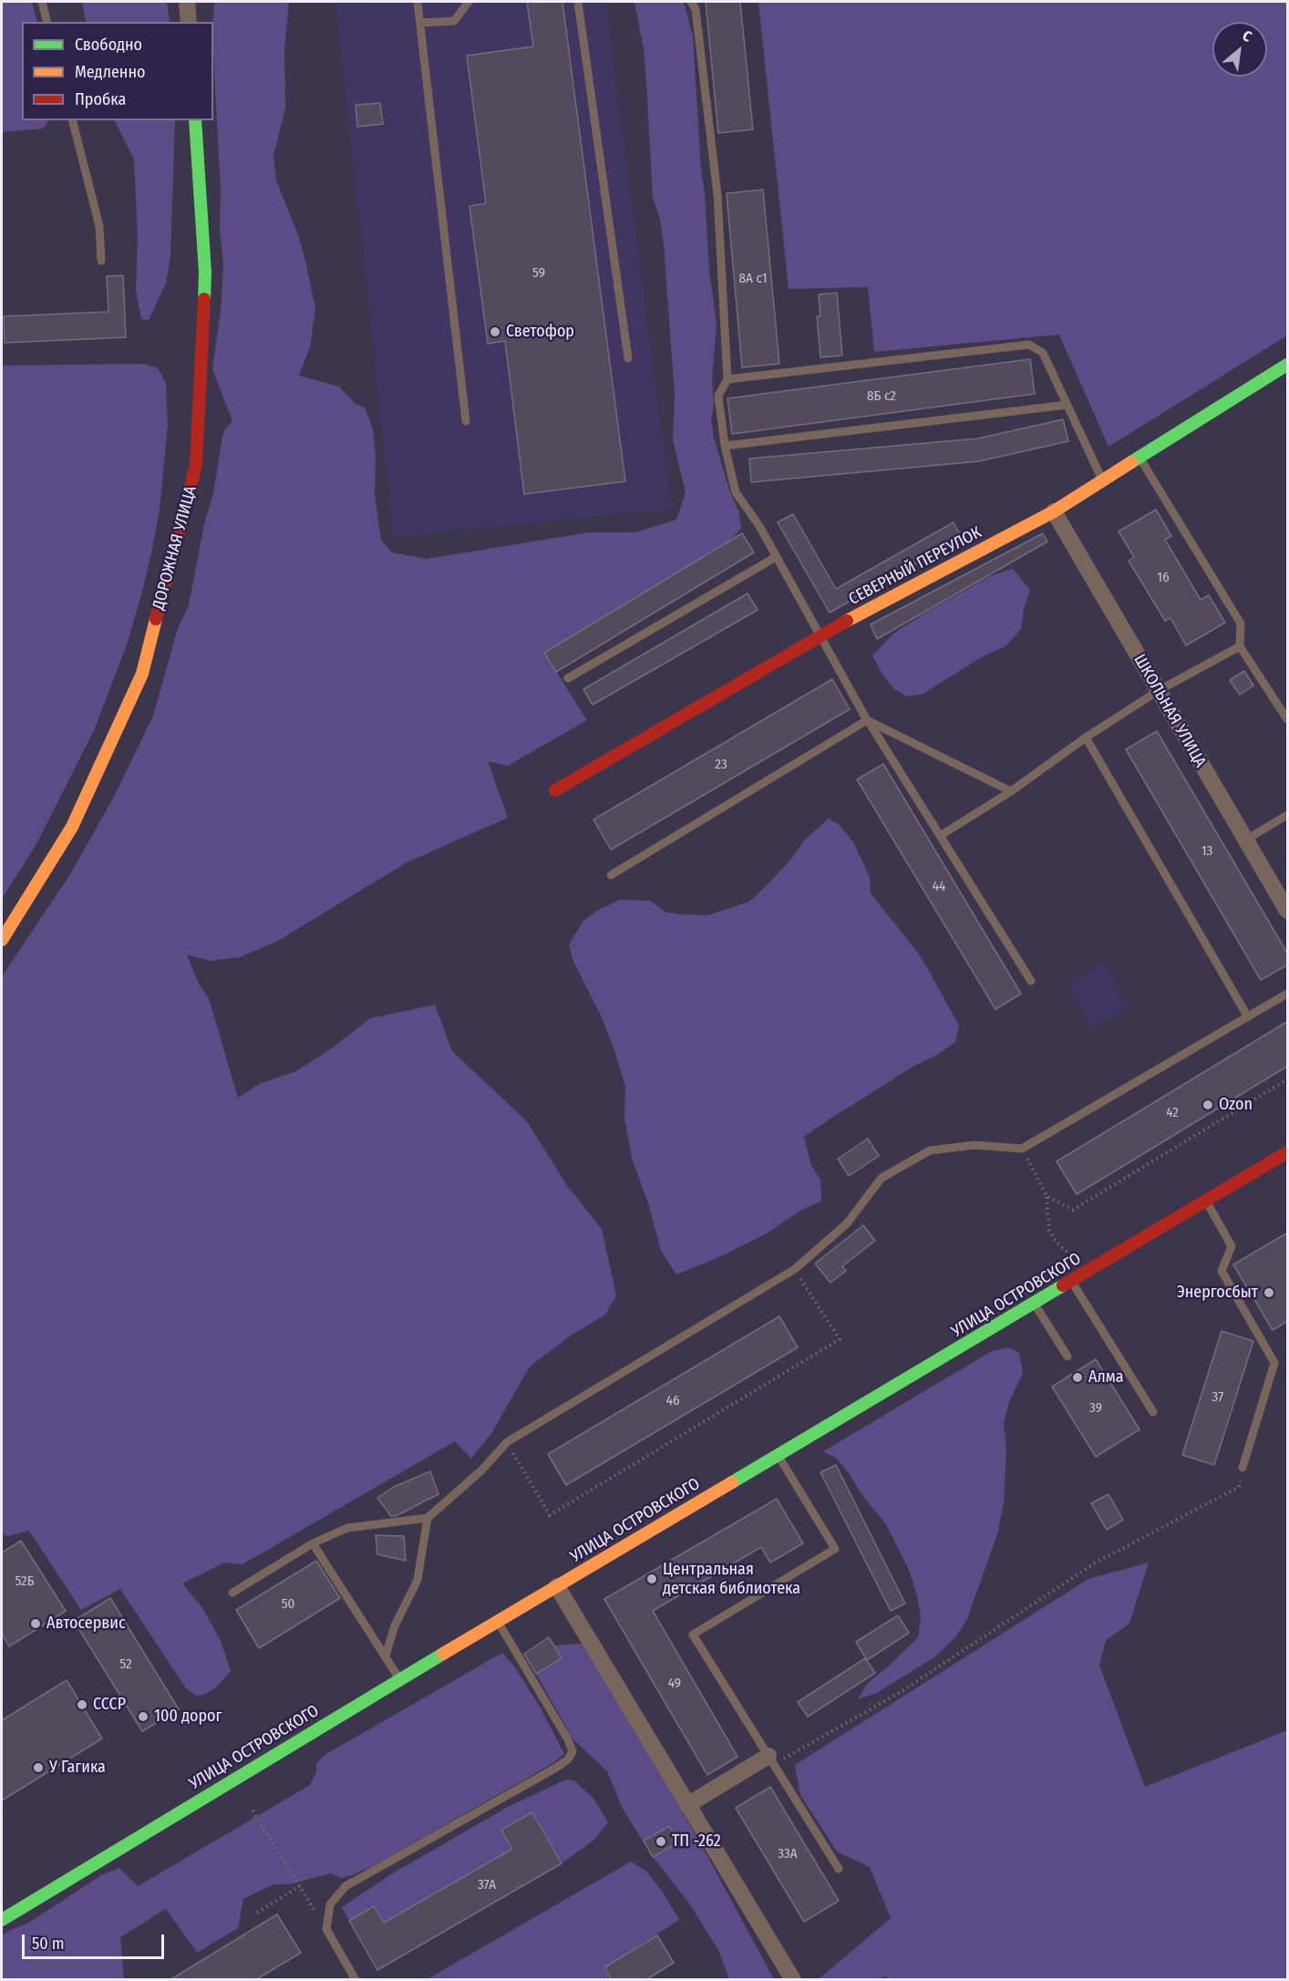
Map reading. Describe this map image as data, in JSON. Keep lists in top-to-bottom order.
{
  "streets": {
    "street": [
      "ДОРОЖНАЯ УЛИЦА",
      "СЕВЕРНЫЙ ПЕРЕУЛОК",
      "ШКОЛЬНАЯ УЛИЦА",
      "УЛИЦА ОСТРОВСКОГО"
    ]
  },
  "crossings": [
    ["СЕВЕРНЫЙ ПЕРЕУЛОК", "ШКОЛЬНАЯ УЛИЦА"]
  ],
  "places": [
    "Светофор",
    "Ozon",
    "Энергосбыт",
    "Алма",
    "Центральная детская библиотека",
    "Автосервис",
    "СССР",
    "100 дорог",
    "У Гагика",
    "ТП -262"
  ],
  "house_numbers": [
    "59",
    "8А с1",
    "8Б с2",
    "16",
    "23",
    "13",
    "44",
    "42",
    "37",
    "46",
    "39",
    "52Б",
    "50",
    "52",
    "49",
    "33А",
    "37А"
  ],
  "legend": ["Свободно", "Медленно", "Пробка"],
  "scale_bar": "50 m",
  "north": "top right"
}
